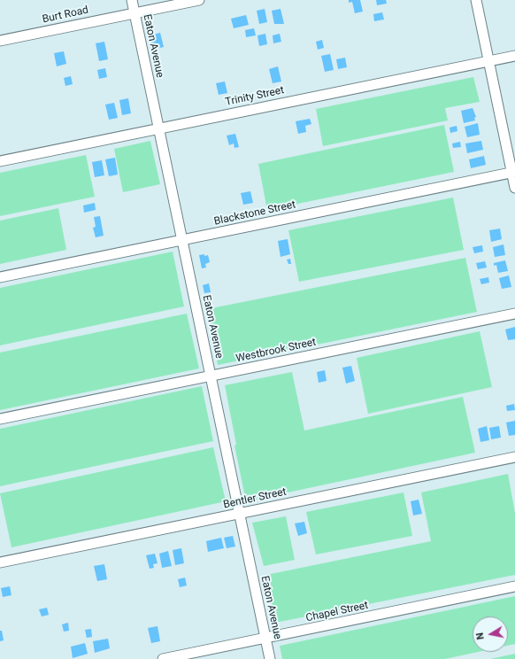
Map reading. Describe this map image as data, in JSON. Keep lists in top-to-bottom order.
{
  "streets": {
    "street": [
      "Burt Road",
      "Eaton Avenue",
      "Trinity Street",
      "Blackstone Street",
      "Westbrook Street",
      "Bentler Street",
      "Chapel Street"
    ]
  },
  "crossings": [
    ["Burt Road", "Eaton Avenue"],
    ["Eaton Avenue", "Trinity Street"],
    ["Eaton Avenue", "Blackstone Street"],
    ["Eaton Avenue", "Westbrook Street"],
    ["Eaton Avenue", "Bentler Street"],
    ["Eaton Avenue", "Chapel Street"]
  ],
  "north": "left"
}
